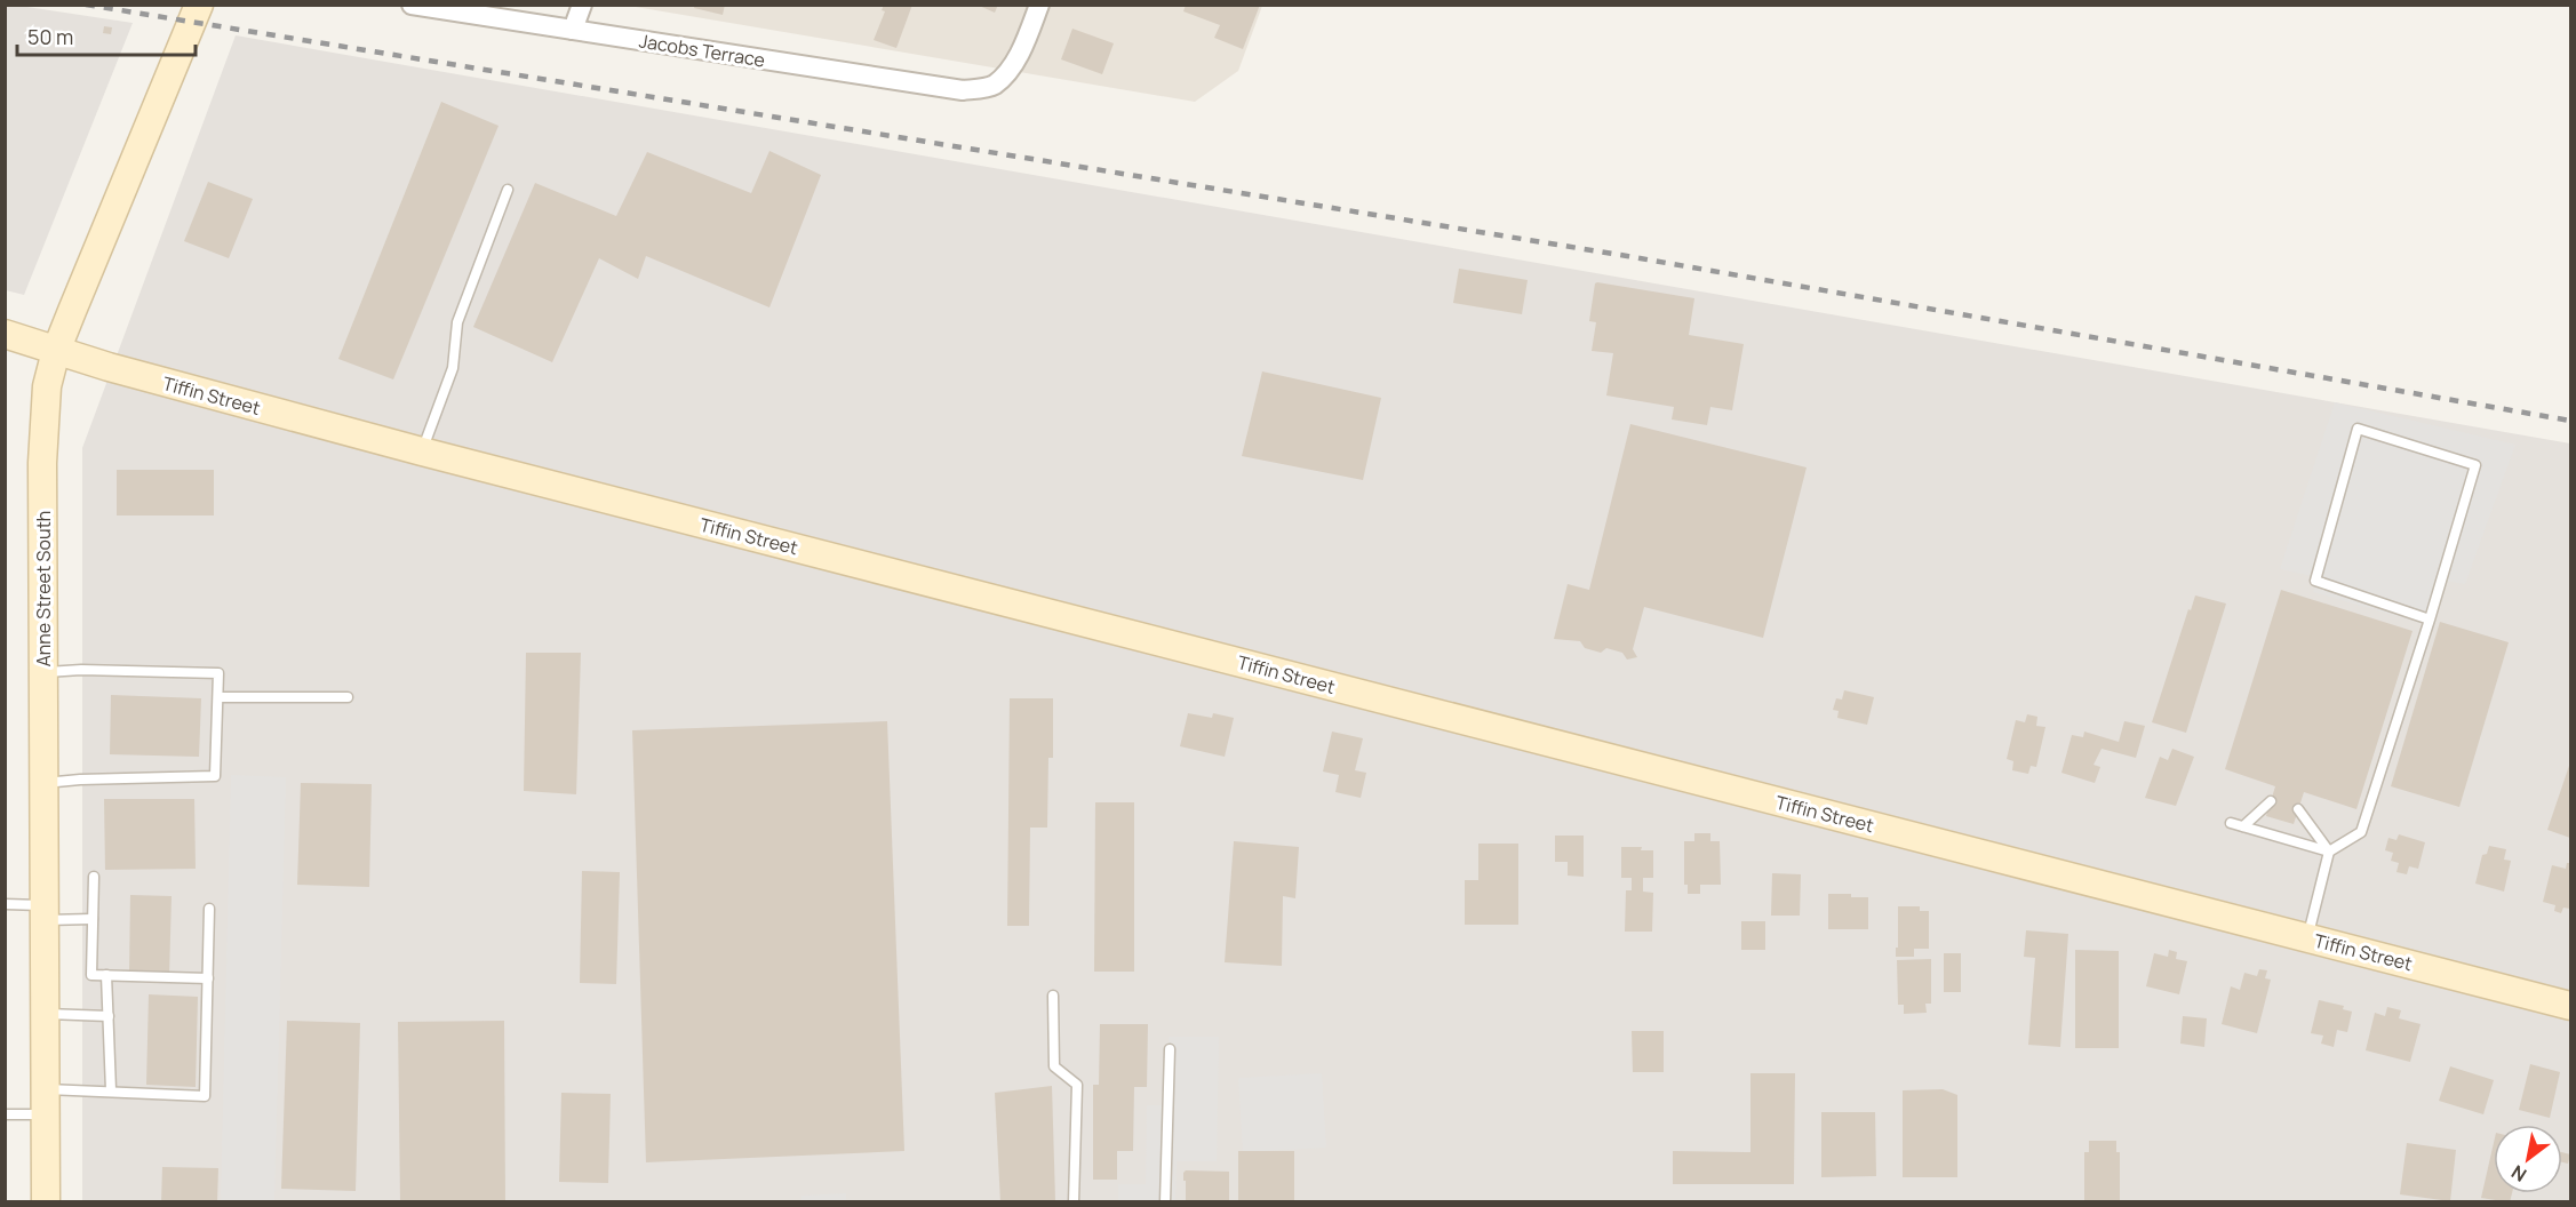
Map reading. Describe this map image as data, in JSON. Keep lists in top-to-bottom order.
{
  "streets": {
    "street": ["Jacobs Terrace", "Tiffin Street", "Anne Street South"]
  },
  "crossings": [
    ["Tiffin Street", "Anne Street South"]
  ],
  "scale_bar": "50 m",
  "north": "bottom left"
}
